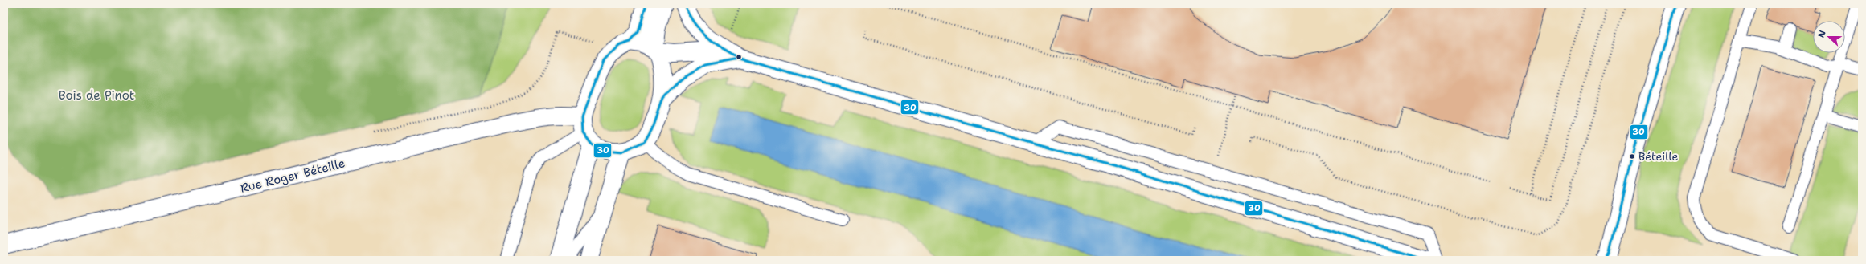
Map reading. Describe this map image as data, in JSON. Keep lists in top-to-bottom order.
{
  "streets": {
    "street": ["Rue Roger Béteille"]
  },
  "parks": ["Bois de Pinot"],
  "places": ["Béteille"],
  "lines": ["transit line 30"],
  "north": "left"
}
